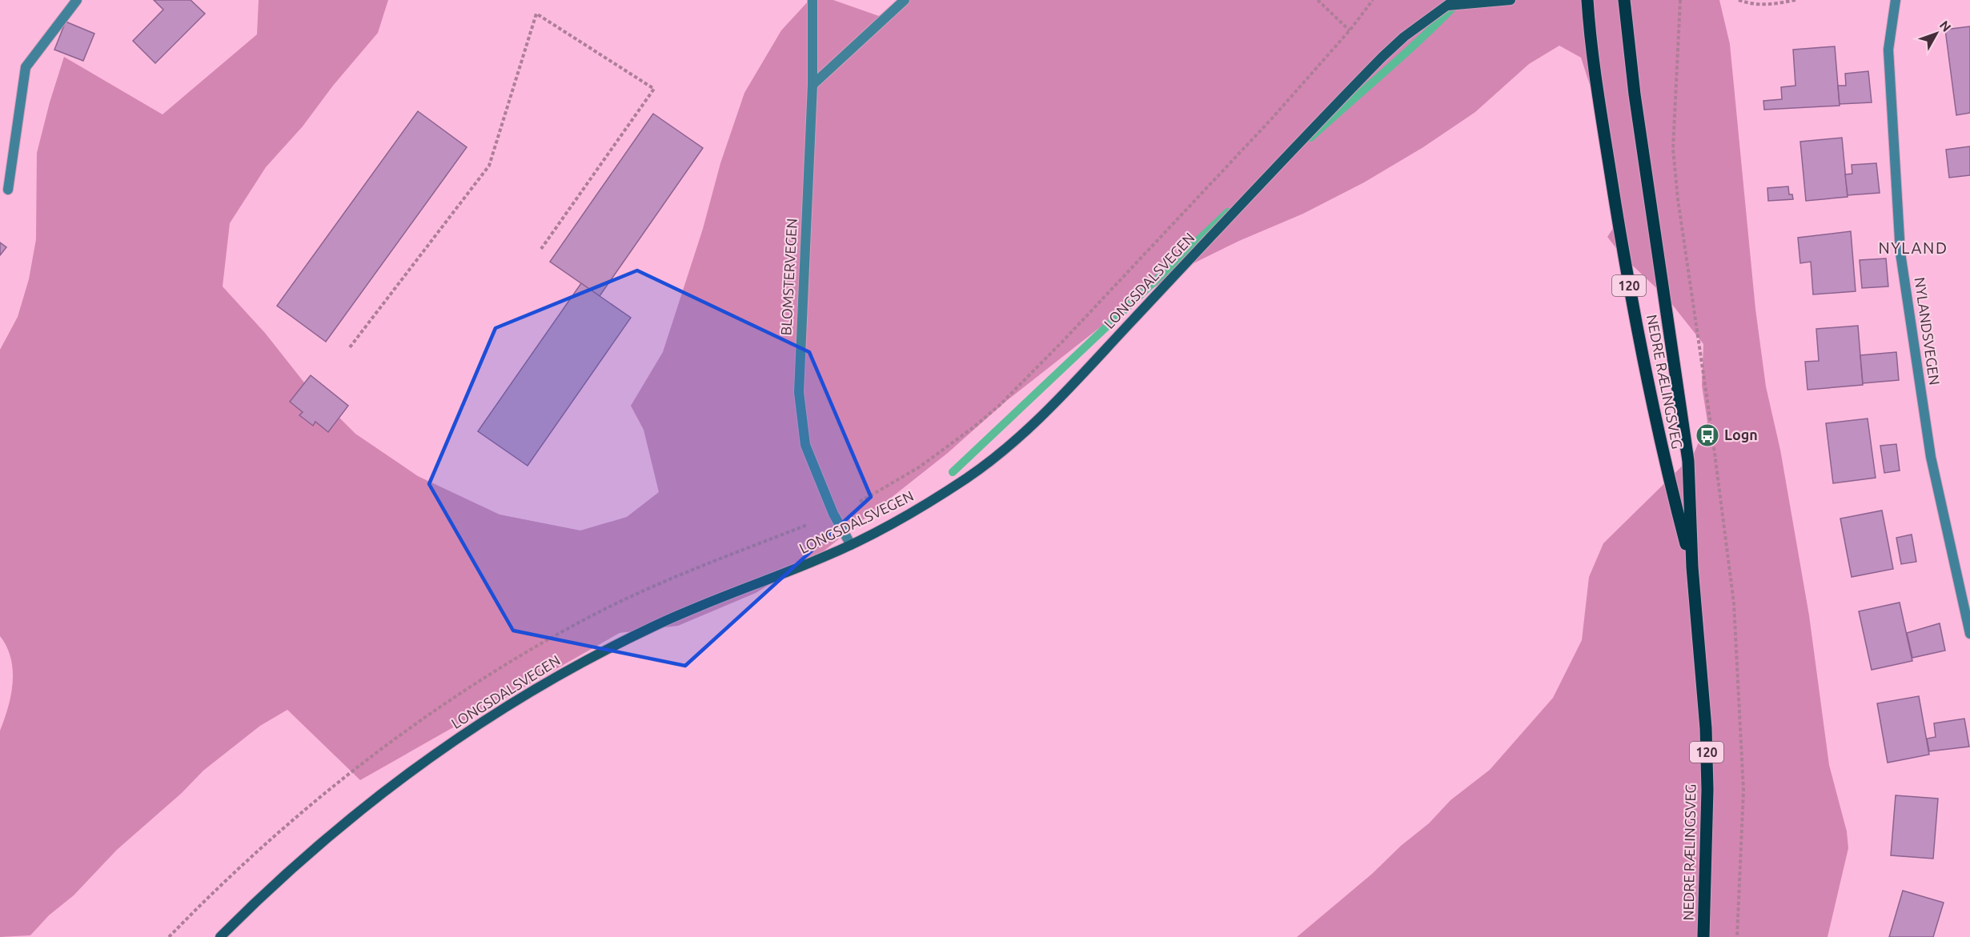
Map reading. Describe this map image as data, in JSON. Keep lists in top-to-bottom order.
{
  "streets": {
    "main road": ["LONGSDALSVEGEN", "120", "NEDRE RÆLINGSVEG"],
    "street": ["BLOMSTERVEGEN", "NYLANDSVEGEN"]
  },
  "crossings": [
    ["BLOMSTERVEGEN", "LONGSDALSVEGEN"]
  ],
  "districts": ["NYLAND"],
  "places": {
    "bus stop": ["Logn"]
  },
  "north": "top right"
}
